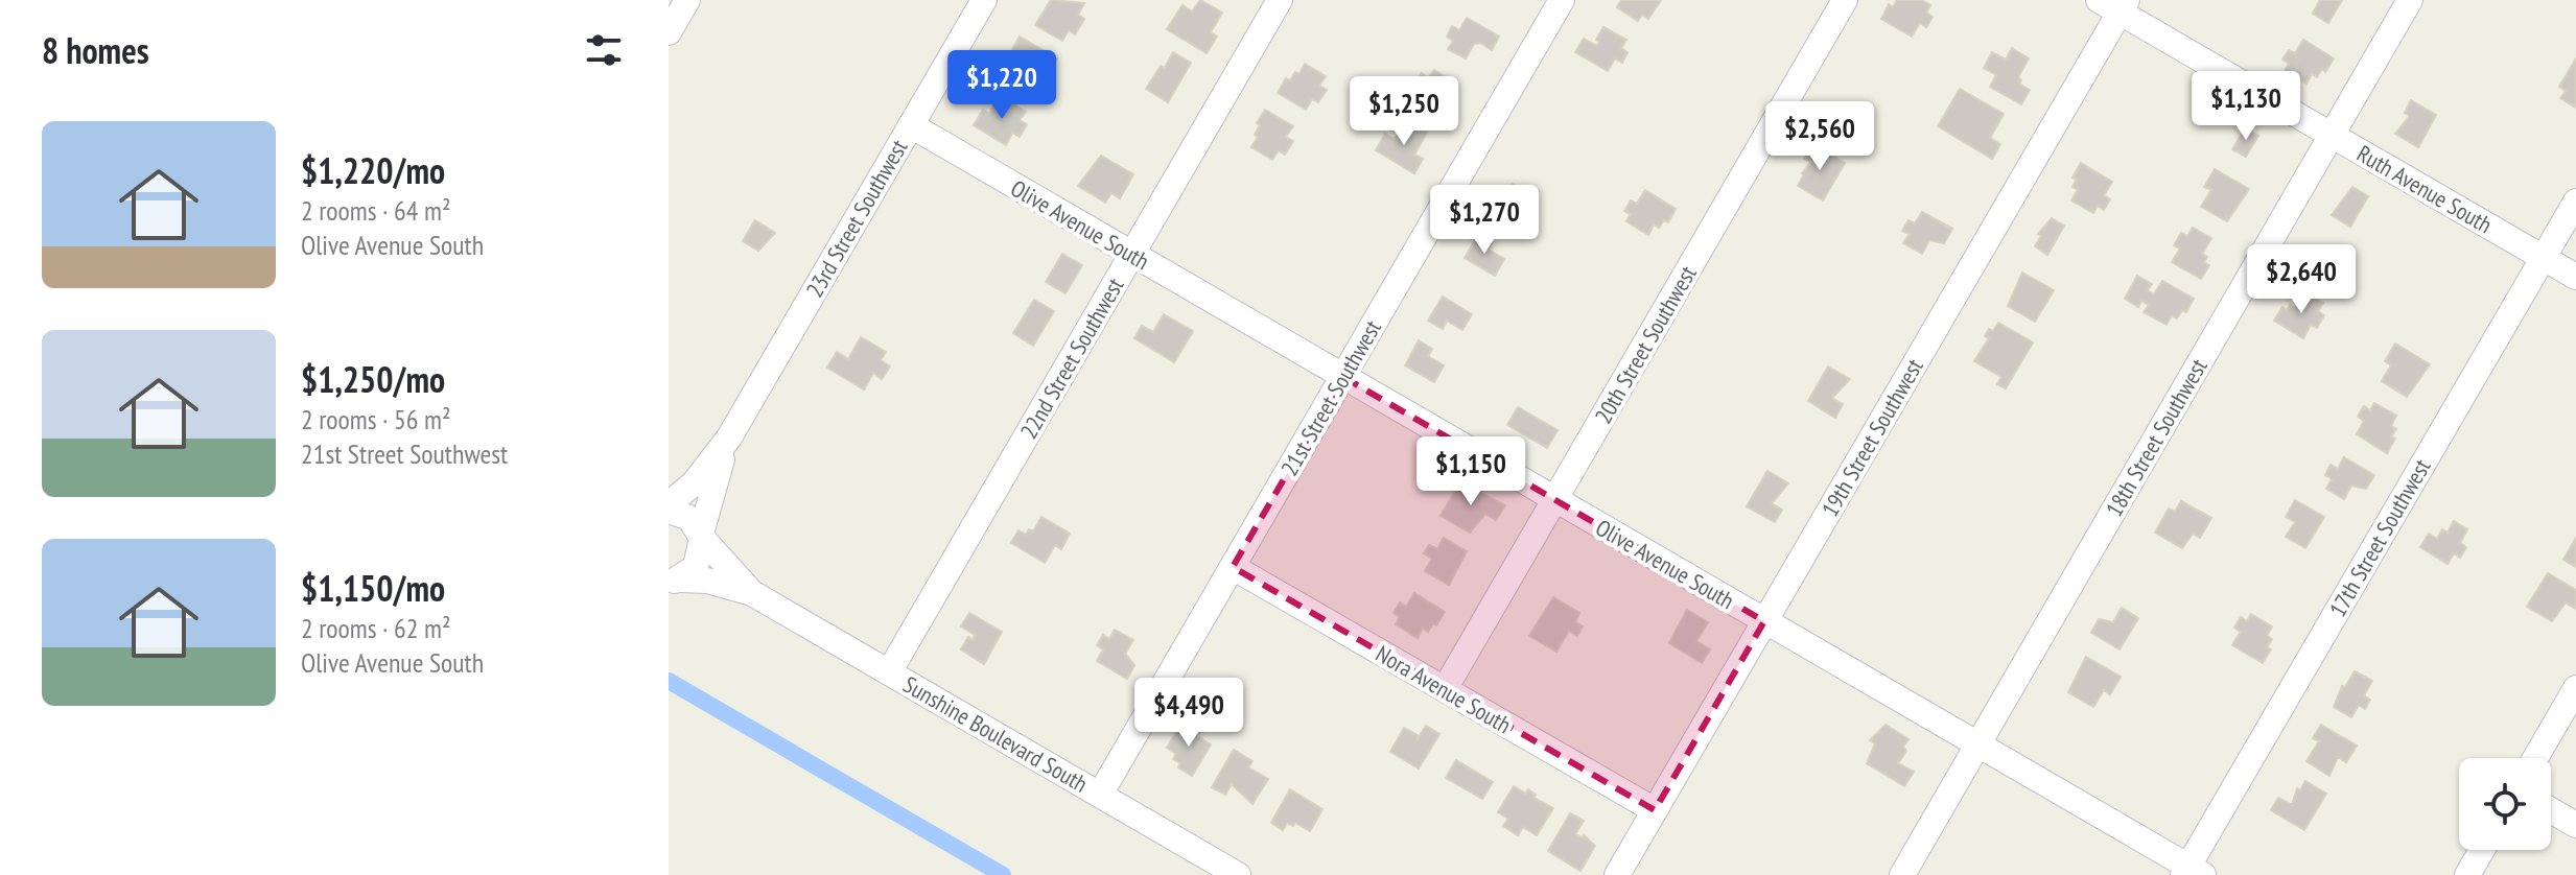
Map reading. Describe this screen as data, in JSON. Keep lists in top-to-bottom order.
{
  "streets": {
    "street": [
      "Ruth Avenue South",
      "23rd Street Southwest",
      "Olive Avenue South",
      "20th Street Southwest",
      "22nd Street Southwest",
      "21st Street Southwest",
      "19th Street Southwest",
      "18th Street Southwest",
      "17th Street Southwest",
      "Nora Avenue South",
      "Sunshine Boulevard South"
    ]
  },
  "crossings": [
    ["Ruth Avenue South", "19th Street Southwest"],
    ["Ruth Avenue South", "18th Street Southwest"],
    ["Ruth Avenue South", "17th Street Southwest"],
    ["23rd Street Southwest", "Olive Avenue South"],
    ["23rd Street Southwest", "Sunshine Boulevard South"],
    ["Olive Avenue South", "20th Street Southwest"],
    ["Olive Avenue South", "22nd Street Southwest"],
    ["Olive Avenue South", "21st Street Southwest"],
    ["Olive Avenue South", "19th Street Southwest"],
    ["Olive Avenue South", "18th Street Southwest"],
    ["Olive Avenue South", "17th Street Southwest"],
    ["20th Street Southwest", "Nora Avenue South"],
    ["22nd Street Southwest", "Sunshine Boulevard South"],
    ["21st Street Southwest", "Nora Avenue South"],
    ["21st Street Southwest", "Sunshine Boulevard South"],
    ["19th Street Southwest", "Nora Avenue South"]
  ],
  "page": {
    "heading": "8 homes",
    "price": [
      "$1,220",
      "$1,130",
      "$1,250",
      "$2,560",
      "$1,270",
      "$2,640",
      "$1,150",
      "$4,490"
    ],
    "list": [
      {
        "name": "$1,220/mo",
        "note": "2 rooms · 64 m² · Olive Avenue South"
      },
      {
        "name": "$1,250/mo",
        "note": "2 rooms · 56 m² · 21st Street Southwest"
      },
      {
        "name": "$1,150/mo",
        "note": "2 rooms · 62 m² · Olive Avenue South"
      }
    ]
  }
}
